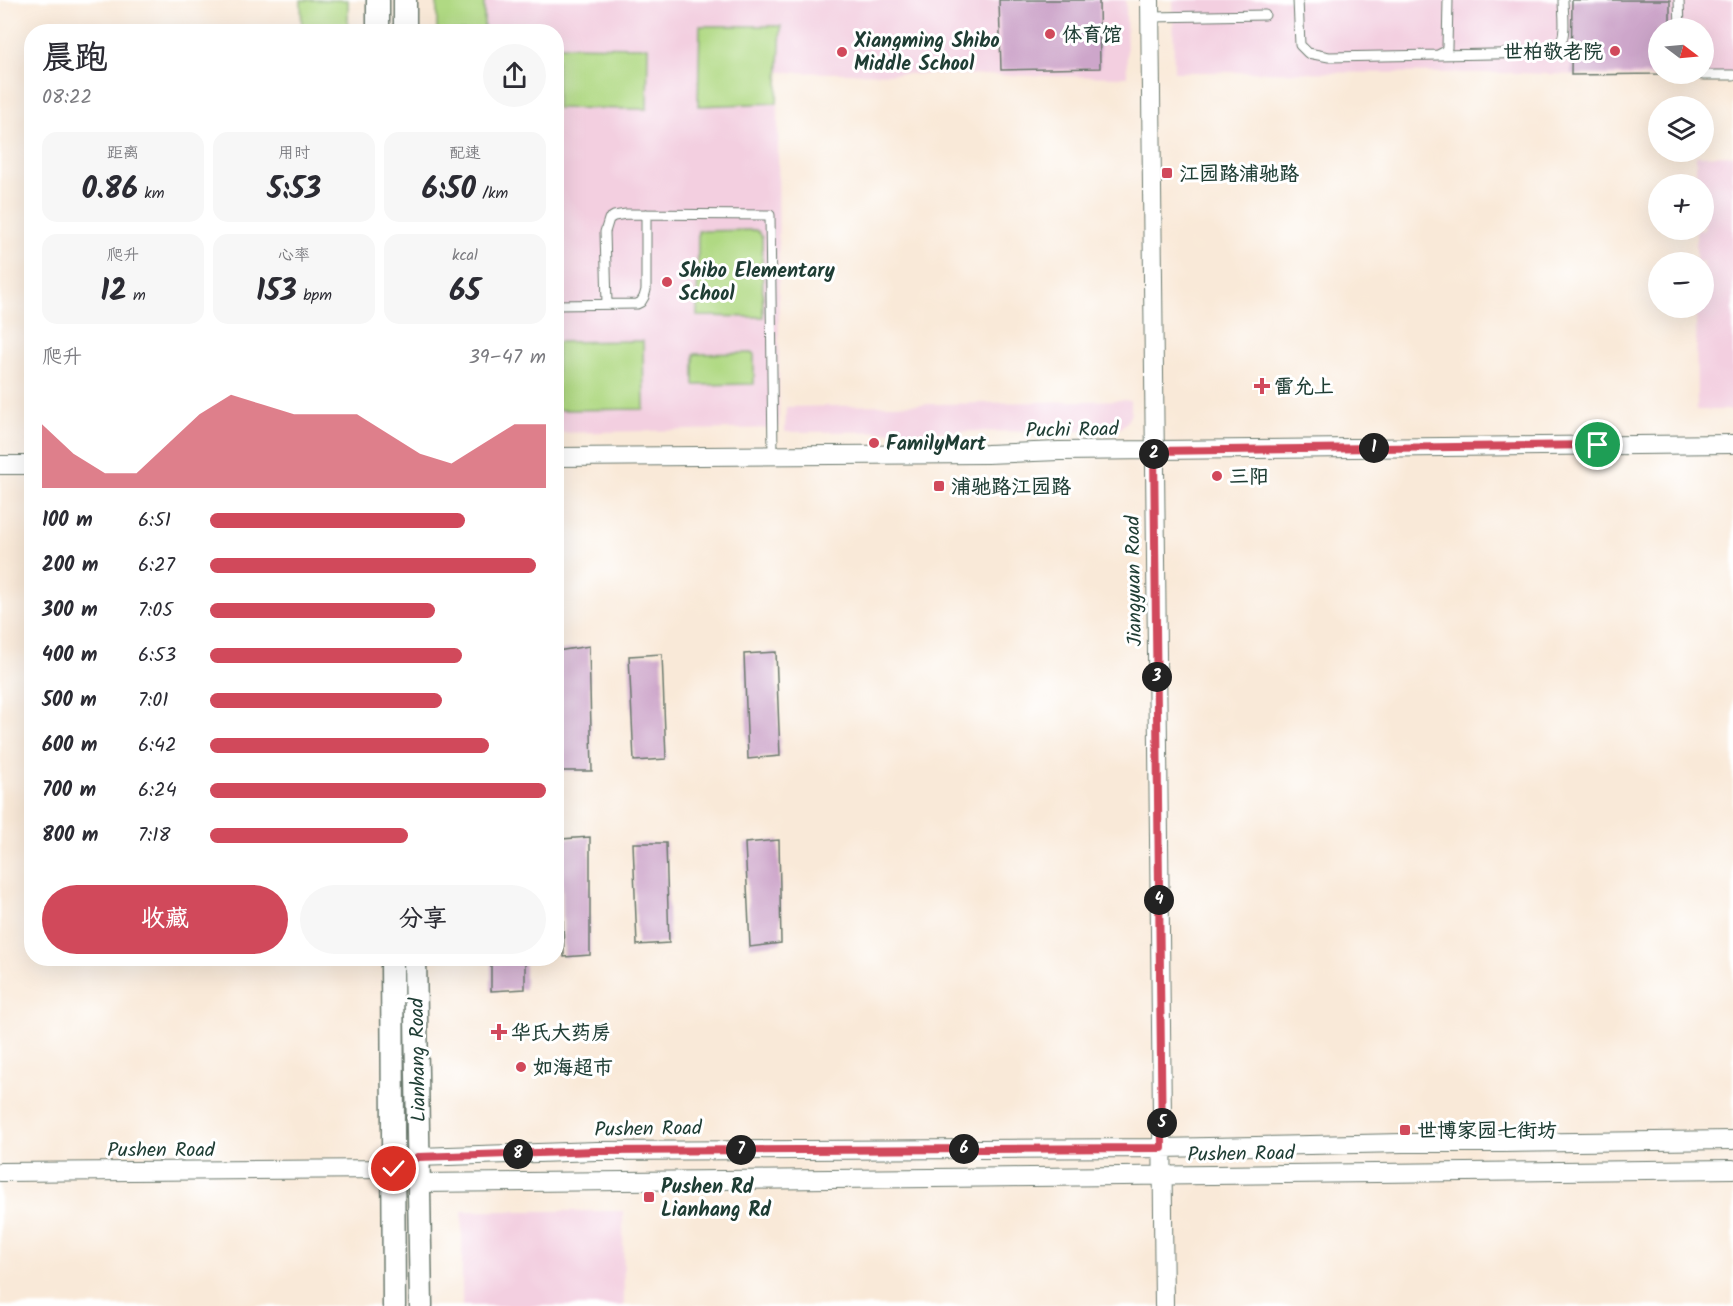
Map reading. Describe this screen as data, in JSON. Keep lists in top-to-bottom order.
{
  "streets": {
    "street": [
      "Puchi Road",
      "Jiangyuan Road",
      "Lianhang Road",
      "Pushen Road"
    ]
  },
  "crossings": [
    ["Puchi Road", "Jiangyuan Road"],
    ["Jiangyuan Road", "Pushen Road"],
    ["Lianhang Road", "Pushen Road"]
  ],
  "places": {
    "other": [
      "体育馆",
      "世柏敬老院",
      "Xiangming Shibo Middle School",
      "Shibo Elementary School",
      "FamilyMart",
      "三阳",
      "如海超市"
    ],
    "transit": [
      "江园路浦驰路",
      "浦驰路江园路",
      "世博家园七街坊",
      "Pushen Rd Lianhang Rd"
    ],
    "health": ["雷允上", "华氏大药房"]
  },
  "north": "right",
  "page": {
    "map_buttons": ["+", "−"],
    "heading": ["晨跑", "08:22"],
    "stats": [
      ["距离", "0.86 km"],
      ["用时", "5:53"],
      ["配速", "6:50 /km"],
      ["爬升", "12 m"],
      ["心率", "153 bpm"],
      ["kcal", "65"]
    ],
    "chart": ["爬升", "39–47 m"],
    "pins": [
      "1",
      "2",
      "3",
      "4",
      "5",
      "6",
      "7",
      "8"
    ],
    "list": [
      {
        "name": "100 m",
        "note": "6:51"
      },
      {
        "name": "200 m",
        "note": "6:27"
      },
      {
        "name": "300 m",
        "note": "7:05"
      },
      {
        "name": "400 m",
        "note": "6:53"
      },
      {
        "name": "500 m",
        "note": "7:01"
      },
      {
        "name": "600 m",
        "note": "6:42"
      },
      {
        "name": "700 m",
        "note": "6:24"
      },
      {
        "name": "800 m",
        "note": "7:18"
      }
    ],
    "buttons": ["收藏", "分享"]
  }
}
